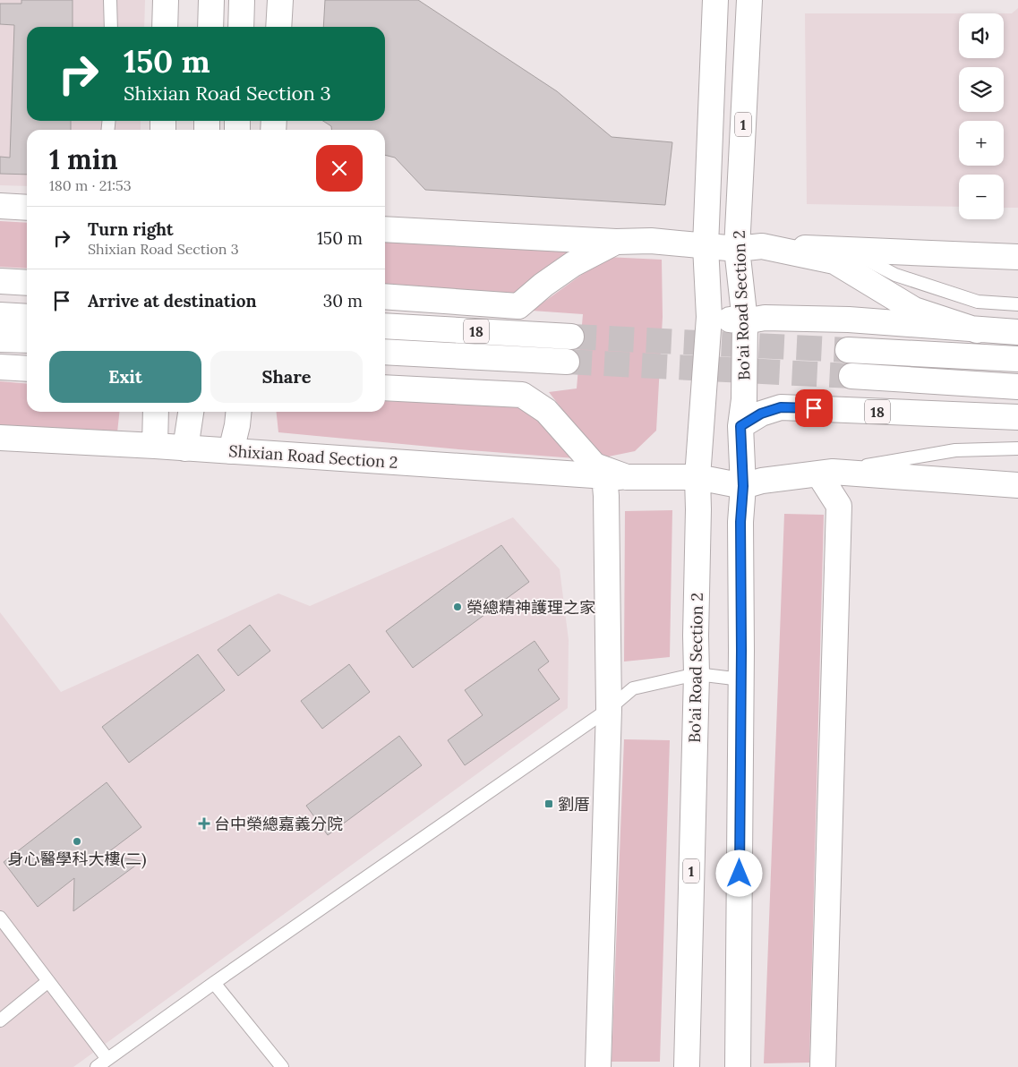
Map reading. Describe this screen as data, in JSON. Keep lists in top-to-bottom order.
{
  "streets": {
    "main road": [
      "1",
      "Bo'ai Road Section 2",
      "18",
      "Shixian Road Section 2"
    ]
  },
  "crossings": [
    ["Bo'ai Road Section 2", "18"],
    ["Bo'ai Road Section 2", "Shixian Road Section 2"]
  ],
  "places": {
    "other": ["榮總精神護理之家", "身心醫學科大樓(二)"],
    "transit": ["劉厝"],
    "health": ["台中榮總嘉義分院"]
  },
  "page": {
    "map_buttons": ["+", "−"],
    "turn": ["150 m", "Shixian Road Section 3"],
    "heading": ["1 min", "180 m · 21:53"],
    "list": [
      {
        "name": "Turn right",
        "note": "Shixian Road Section 3",
        "value": "150 m"
      },
      {
        "name": "Arrive at destination",
        "value": "30 m"
      }
    ],
    "buttons": ["Exit", "Share"]
  }
}
